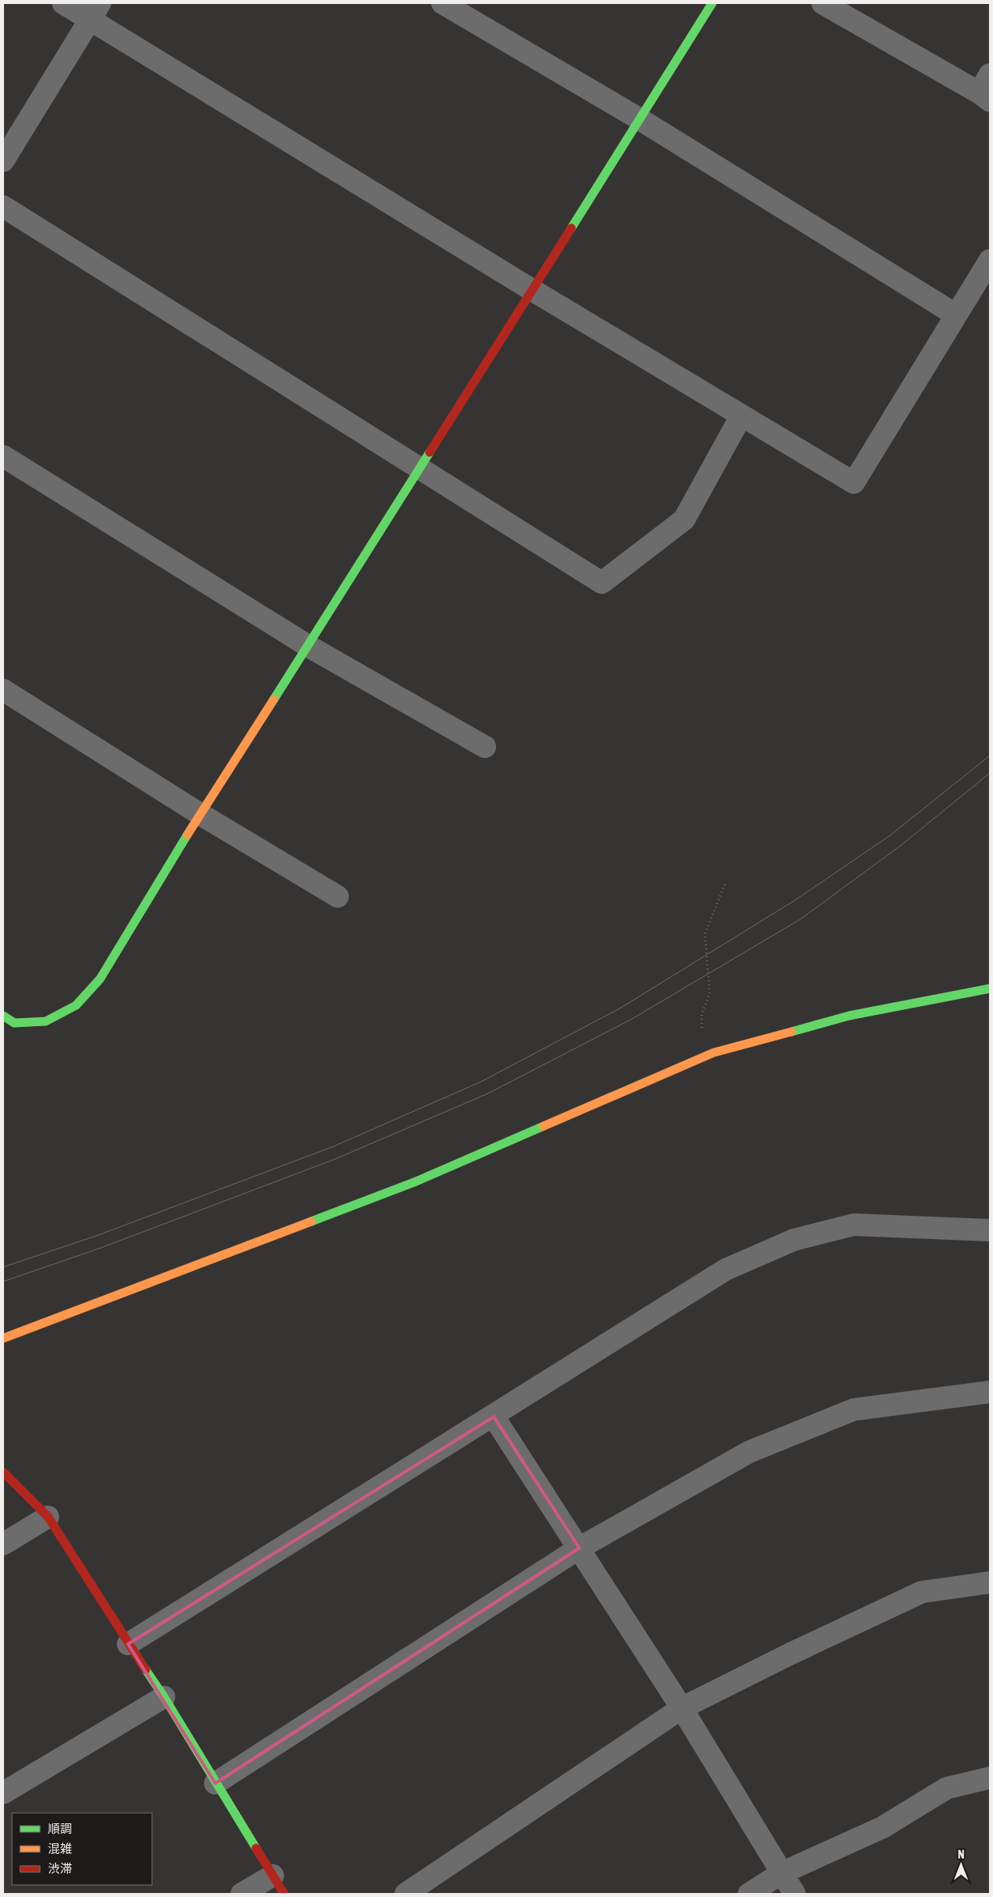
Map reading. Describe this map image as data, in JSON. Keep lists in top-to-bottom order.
{
  "legend": ["順調", "混雑", "渋滞"],
  "north": "top"
}
